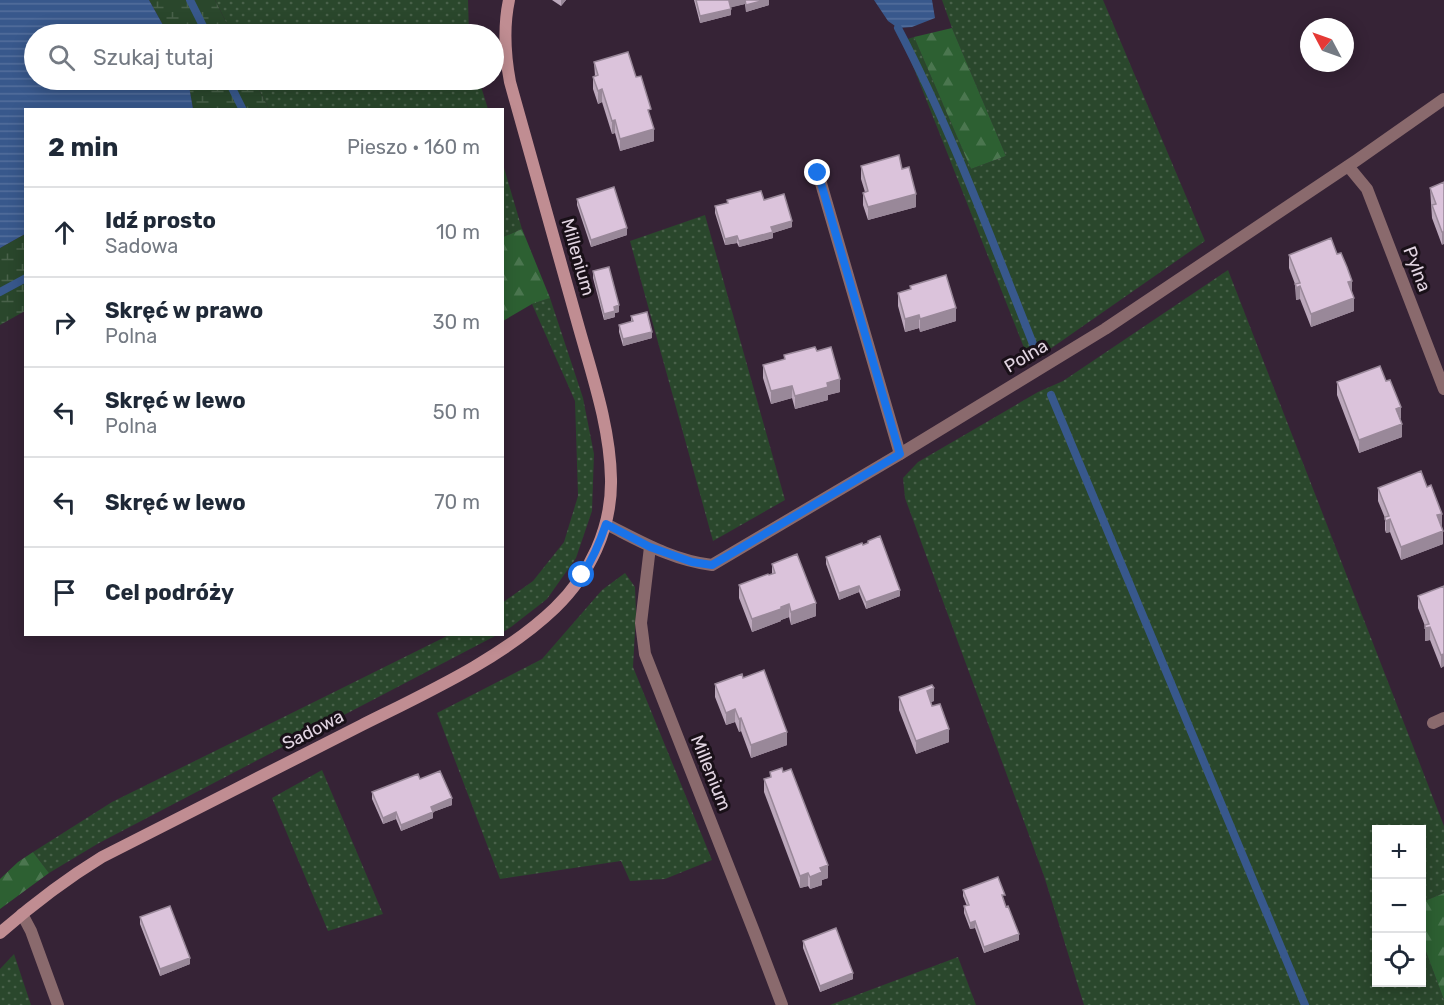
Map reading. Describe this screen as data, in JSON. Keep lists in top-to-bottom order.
{
  "streets": {
    "street": [
      "Millenium",
      "Pylna",
      "Polna",
      "Sadowa"
    ]
  },
  "crossings": [
    ["Millenium", "Polna"],
    ["Millenium", "Sadowa"],
    ["Pylna", "Polna"],
    ["Polna", "Sadowa"]
  ],
  "north": "top left",
  "page": {
    "search": "Szukaj tutaj",
    "heading": ["2 min", "Pieszo · 160 m"],
    "list": [
      ["Idź prosto", "Sadowa", "10 m"],
      ["Skręć w prawo", "Polna", "30 m"],
      ["Skręć w lewo", "Polna", "50 m"],
      ["Skręć w lewo", "70 m"],
      "Cel podróży"
    ],
    "map_buttons": ["+", "−"]
  }
}
